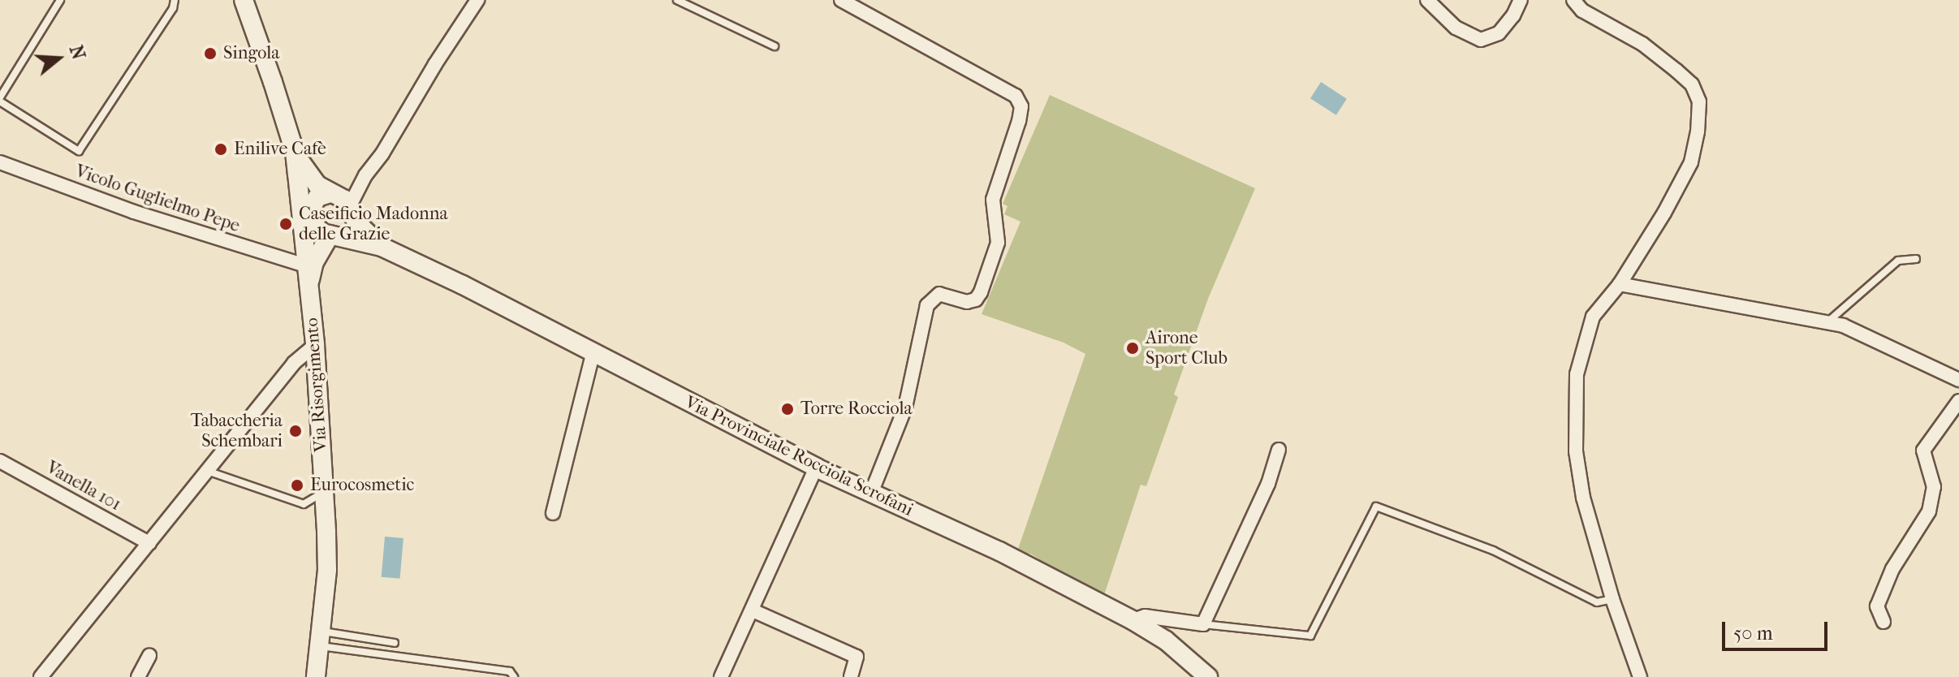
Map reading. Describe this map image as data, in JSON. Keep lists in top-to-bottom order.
{
  "streets": {
    "street": [
      "Vicolo Guglielmo Pepe",
      "Via Risorgimento",
      "Via Provinciale Rocciola Scrofani",
      "Vanella 101"
    ]
  },
  "crossings": [
    ["Vicolo Guglielmo Pepe", "Via Risorgimento"]
  ],
  "places": [
    "Singola",
    "Enilive Cafè",
    "Caseificio Madonna delle Grazie",
    "Airone Sport Club",
    "Torre Rocciola",
    "Tabaccheria Schembari",
    "Eurocosmetic"
  ],
  "scale_bar": "50 m",
  "north": "right"
}
